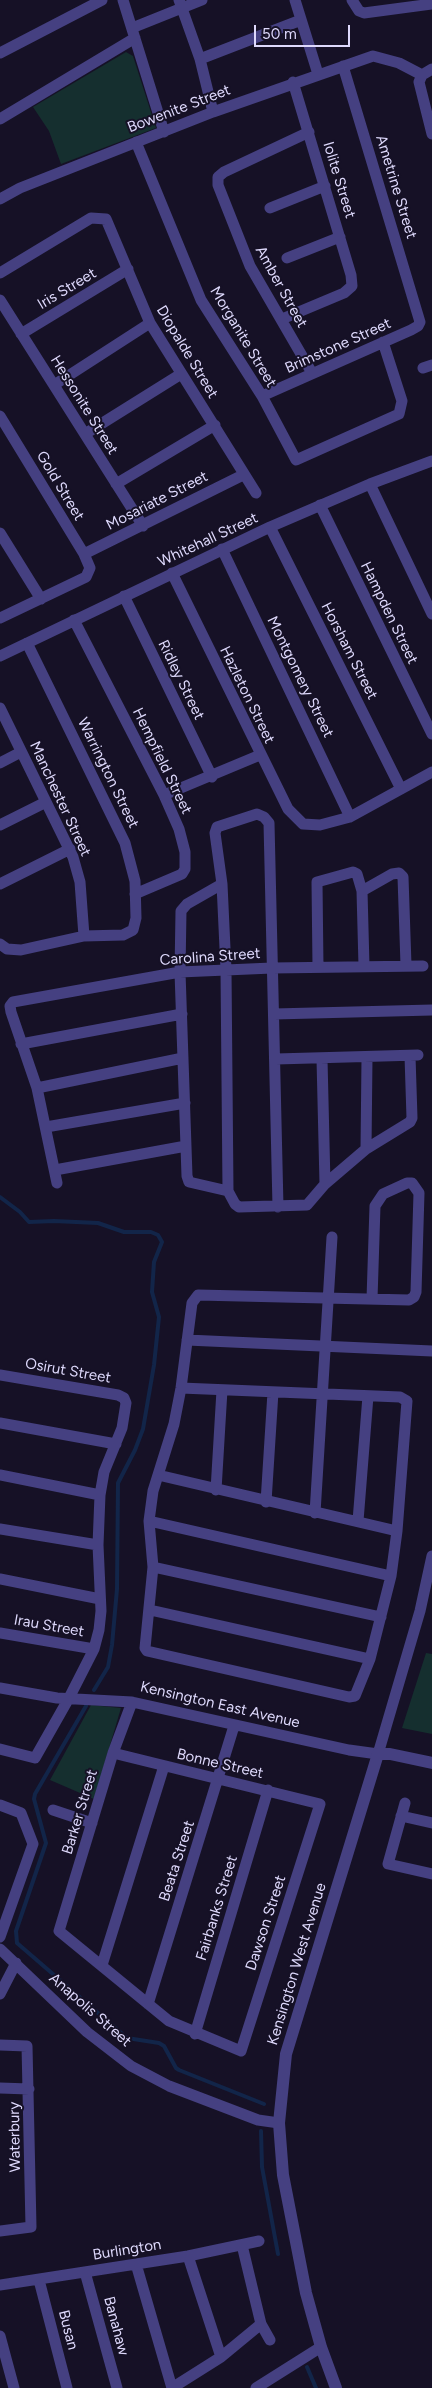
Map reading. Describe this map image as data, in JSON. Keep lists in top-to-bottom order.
{
  "streets": {
    "street": [
      "Bowenite Street",
      "Iolite Street",
      "Ametrine Street",
      "Amber Street",
      "Iris Street",
      "Morganite Street",
      "Brimstone Street",
      "Diopalde Street",
      "Hessonite Street",
      "Gold Street",
      "Mosariate Street",
      "Whitehall Street",
      "Hampden Street",
      "Horsham Street",
      "Montgomery Street",
      "Ridley Street",
      "Hazleton Street",
      "Hempfield Street",
      "Warrington Street",
      "Manchester Street",
      "Carolina Street",
      "Osirut Street",
      "Irau Street",
      "Kensington East Avenue",
      "Bonne Street",
      "Barker Street",
      "Beata Street",
      "Fairbanks Street",
      "Dawson Street",
      "Kensington West Avenue",
      "Anapolis Street",
      "Waterbury",
      "Burlington",
      "Banahaw",
      "Busan"
    ]
  },
  "crossings": [
    ["Bowenite Street", "Iolite Street"],
    ["Bowenite Street", "Ametrine Street"],
    ["Bowenite Street", "Morganite Street"],
    ["Iolite Street", "Amber Street"],
    ["Ametrine Street", "Brimstone Street"],
    ["Amber Street", "Brimstone Street"],
    ["Iris Street", "Diopalde Street"],
    ["Iris Street", "Hessonite Street"],
    ["Morganite Street", "Brimstone Street"],
    ["Diopalde Street", "Mosariate Street"],
    ["Hessonite Street", "Mosariate Street"],
    ["Gold Street", "Mosariate Street"],
    ["Whitehall Street", "Hampden Street"],
    ["Whitehall Street", "Horsham Street"],
    ["Whitehall Street", "Montgomery Street"],
    ["Whitehall Street", "Ridley Street"],
    ["Whitehall Street", "Hazleton Street"],
    ["Whitehall Street", "Hempfield Street"],
    ["Whitehall Street", "Warrington Street"],
    ["Montgomery Street", "Hazleton Street"],
    ["Hempfield Street", "Warrington Street"],
    ["Warrington Street", "Manchester Street"],
    ["Kensington East Avenue", "Barker Street"],
    ["Kensington East Avenue", "Beata Street"],
    ["Kensington East Avenue", "Kensington West Avenue"],
    ["Bonne Street", "Barker Street"],
    ["Bonne Street", "Beata Street"],
    ["Bonne Street", "Fairbanks Street"],
    ["Bonne Street", "Dawson Street"],
    ["Fairbanks Street", "Dawson Street"],
    ["Kensington West Avenue", "Anapolis Street"],
    ["Burlington", "Banahaw"],
    ["Burlington", "Busan"]
  ],
  "scale_bar": "50 m"
}
